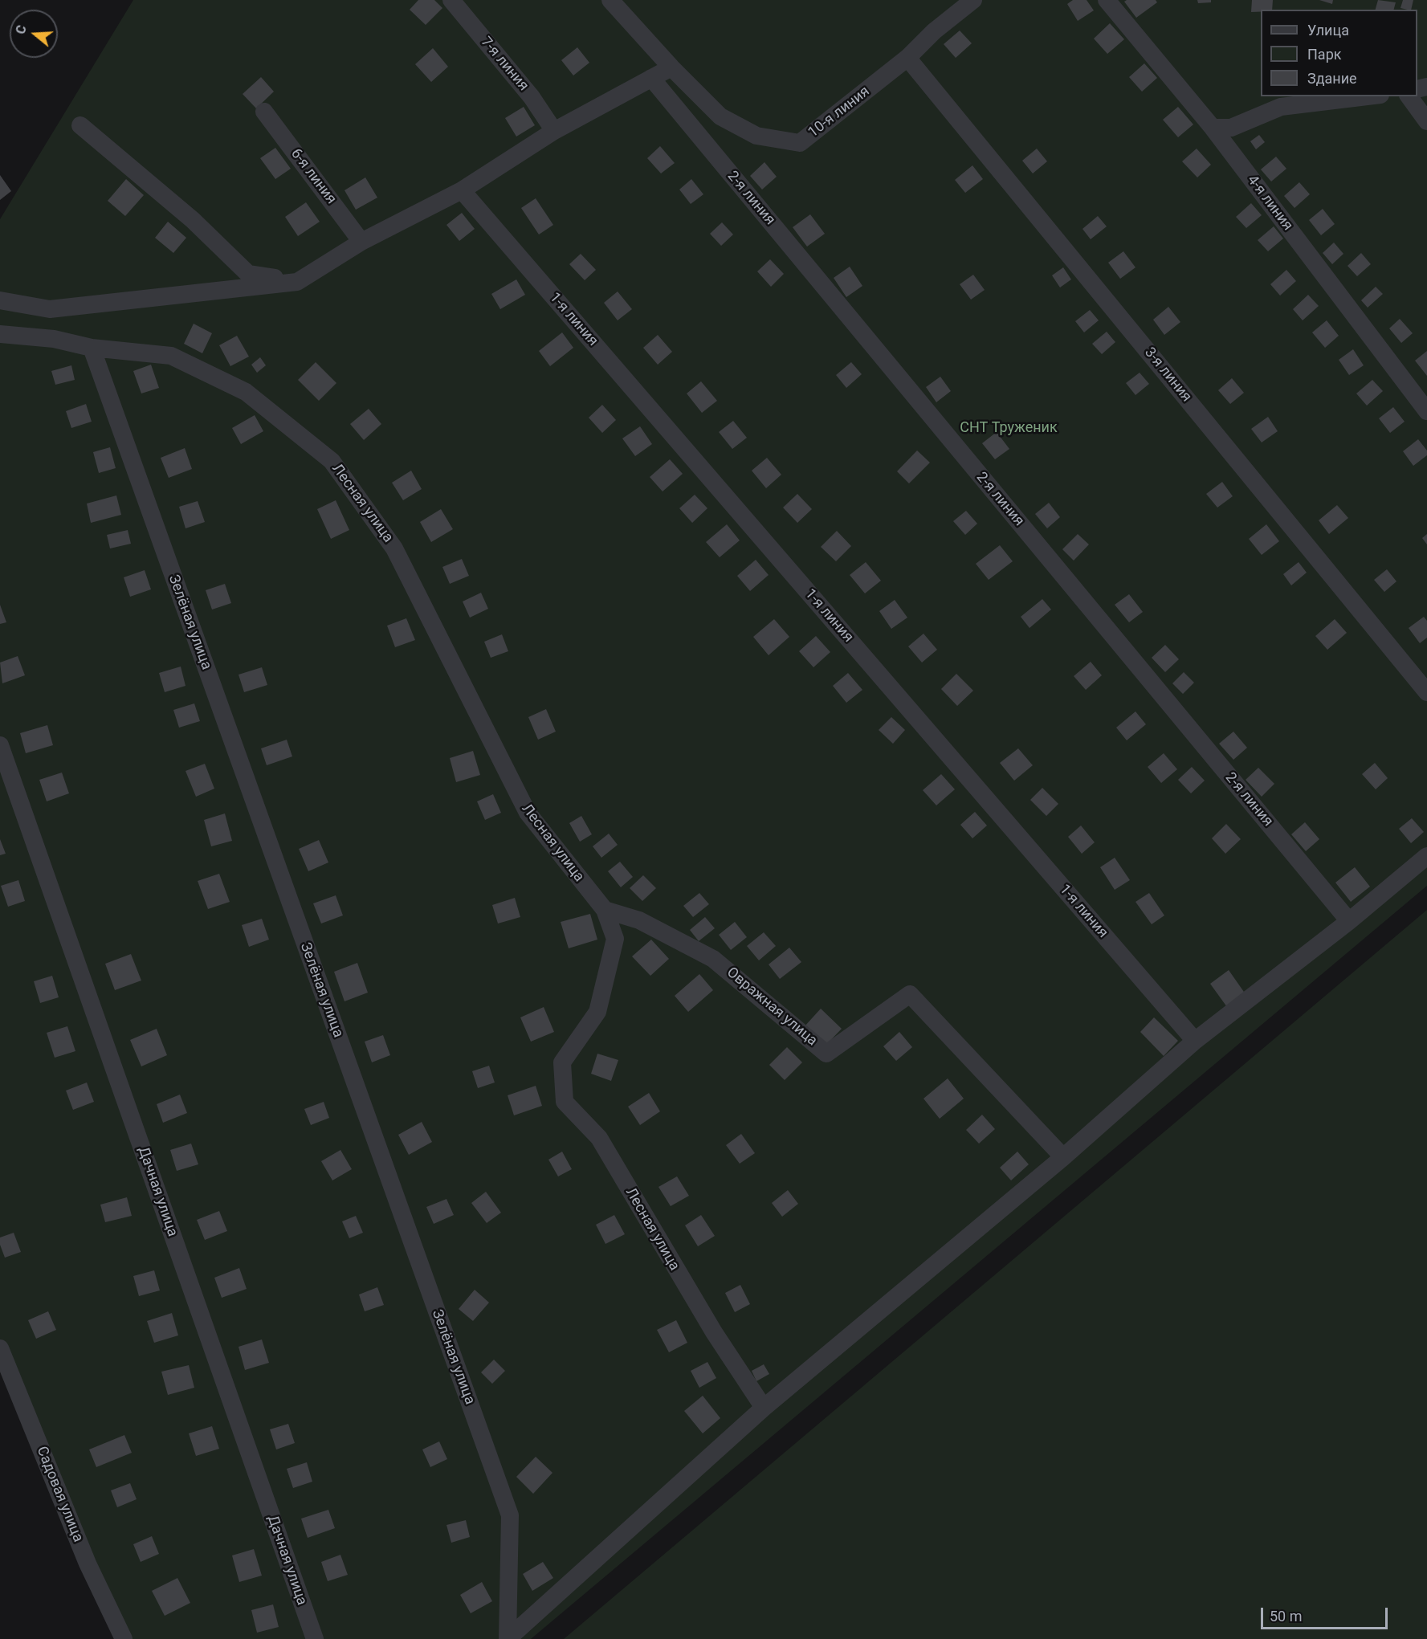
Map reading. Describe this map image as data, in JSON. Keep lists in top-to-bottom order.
{
  "streets": {
    "street": [
      "7-я линия",
      "10-я линия",
      "6-я линия",
      "2-я линия",
      "4-я линия",
      "1-я линия",
      "3-я линия",
      "Лесная улица",
      "Зелёная улица",
      "Овражная улица",
      "Дачная улица",
      "Садовая улица"
    ]
  },
  "crossings": [
    ["10-я линия", "3-я линия"],
    ["Лесная улица", "Зелёная улица"],
    ["Лесная улица", "Овражная улица"]
  ],
  "parks": ["СНТ Труженик"],
  "legend": ["Улица", "Парк", "Здание"],
  "scale_bar": "50 m",
  "north": "left"
}
